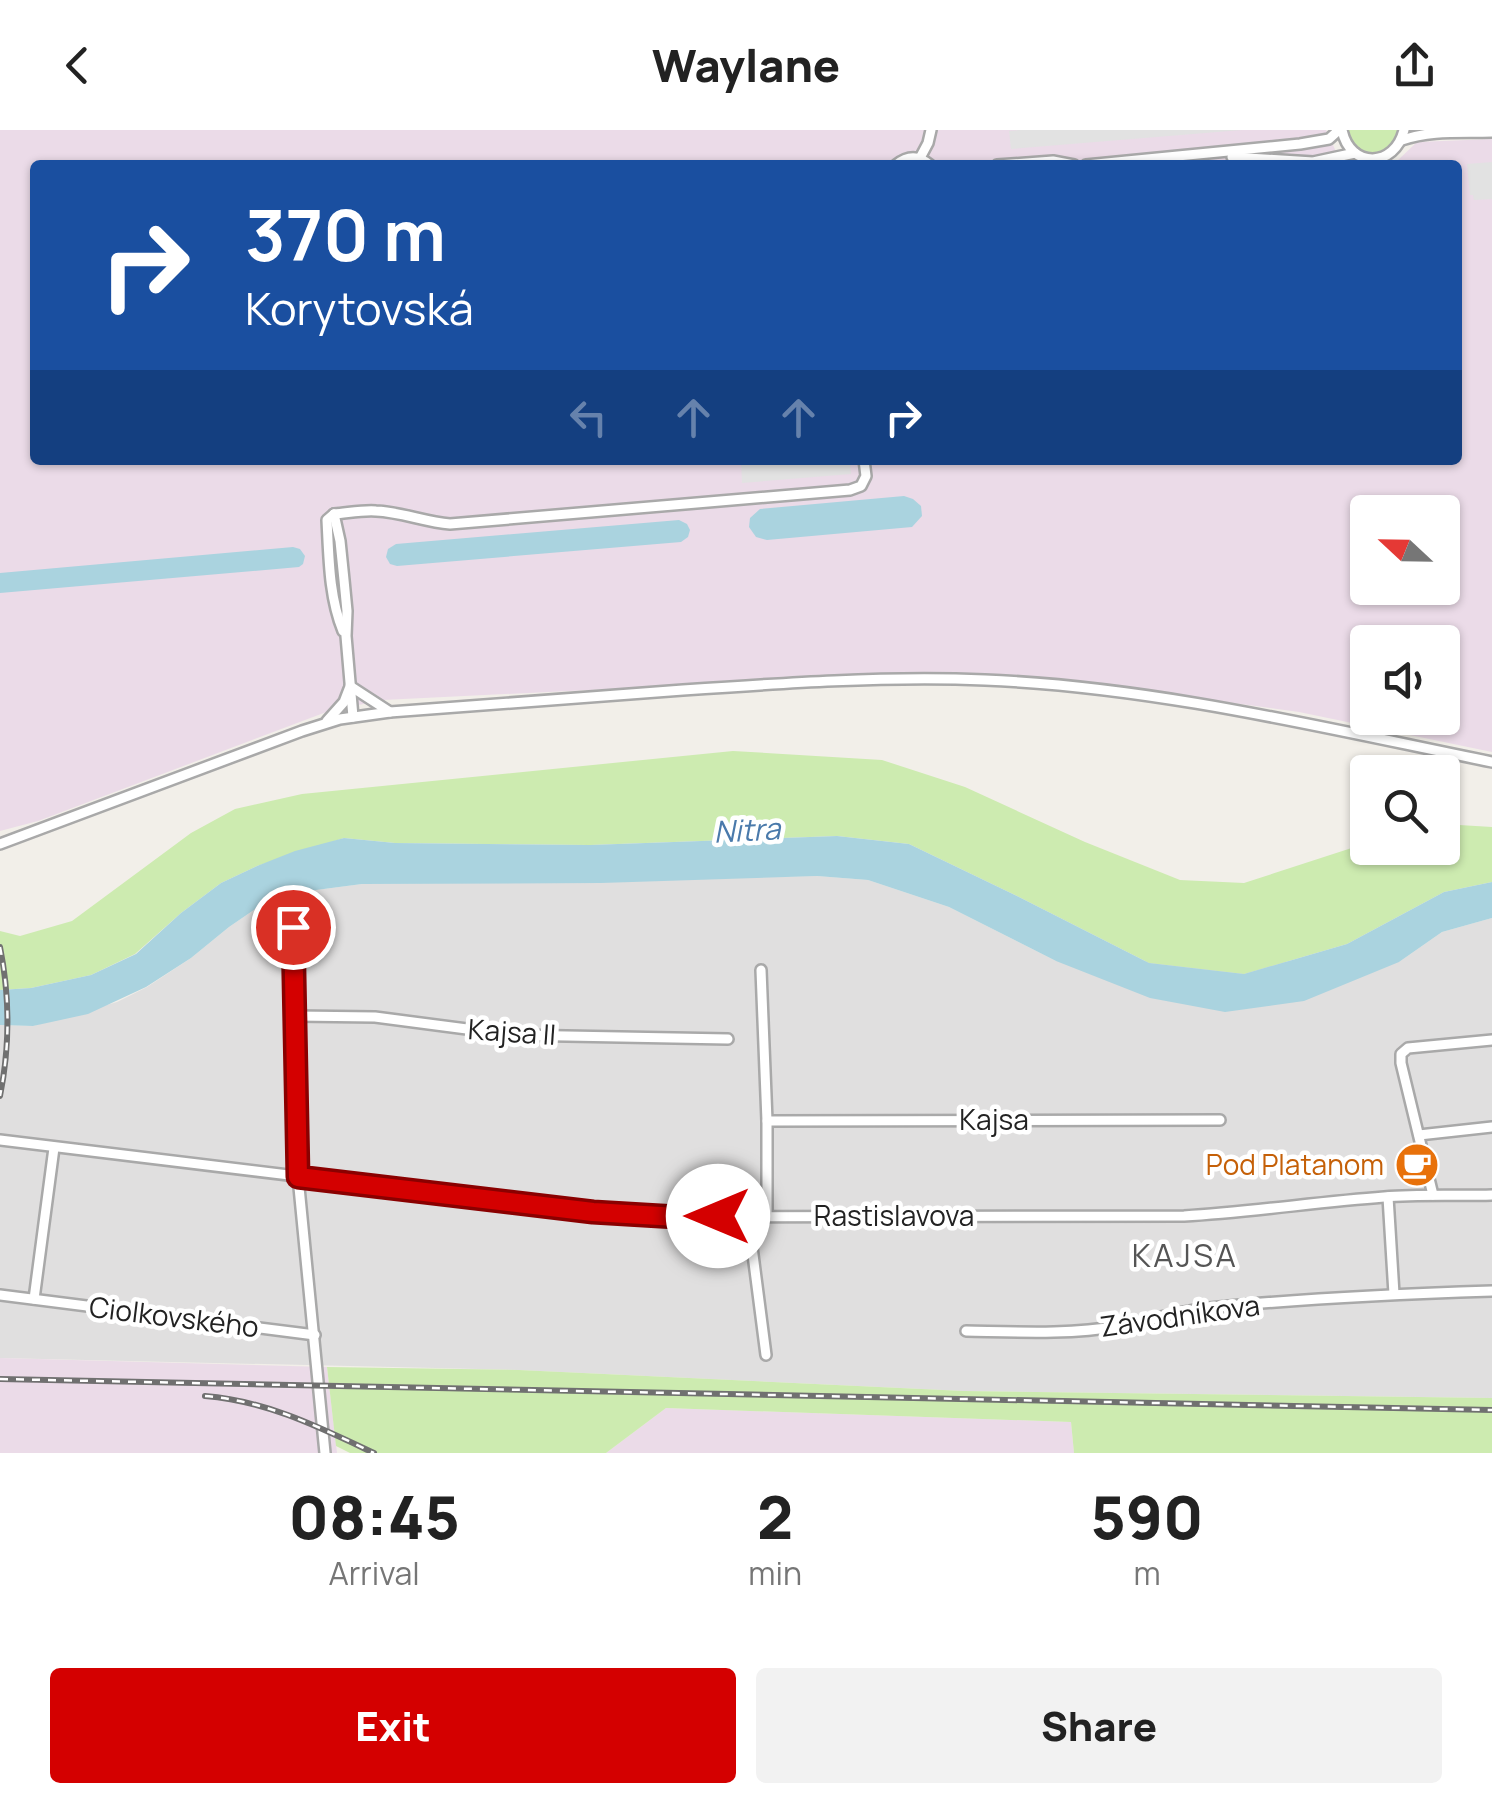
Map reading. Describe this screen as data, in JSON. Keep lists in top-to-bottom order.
{
  "streets": {
    "street": [
      "Kajsa II",
      "Kajsa",
      "Rastislavova",
      "Závodníkova",
      "Ciolkovského"
    ]
  },
  "districts": ["KAJSA"],
  "water": ["Nitra"],
  "places": {
    "cafe": ["Pod Platanom"]
  },
  "north": "left",
  "page": {
    "header": "Waylane",
    "turn": ["370 m", "Korytovská"],
    "eta": [
      "08:45",
      "Arrival",
      "2",
      "min",
      "590",
      "m"
    ],
    "buttons": ["Exit", "Share"]
  }
}
